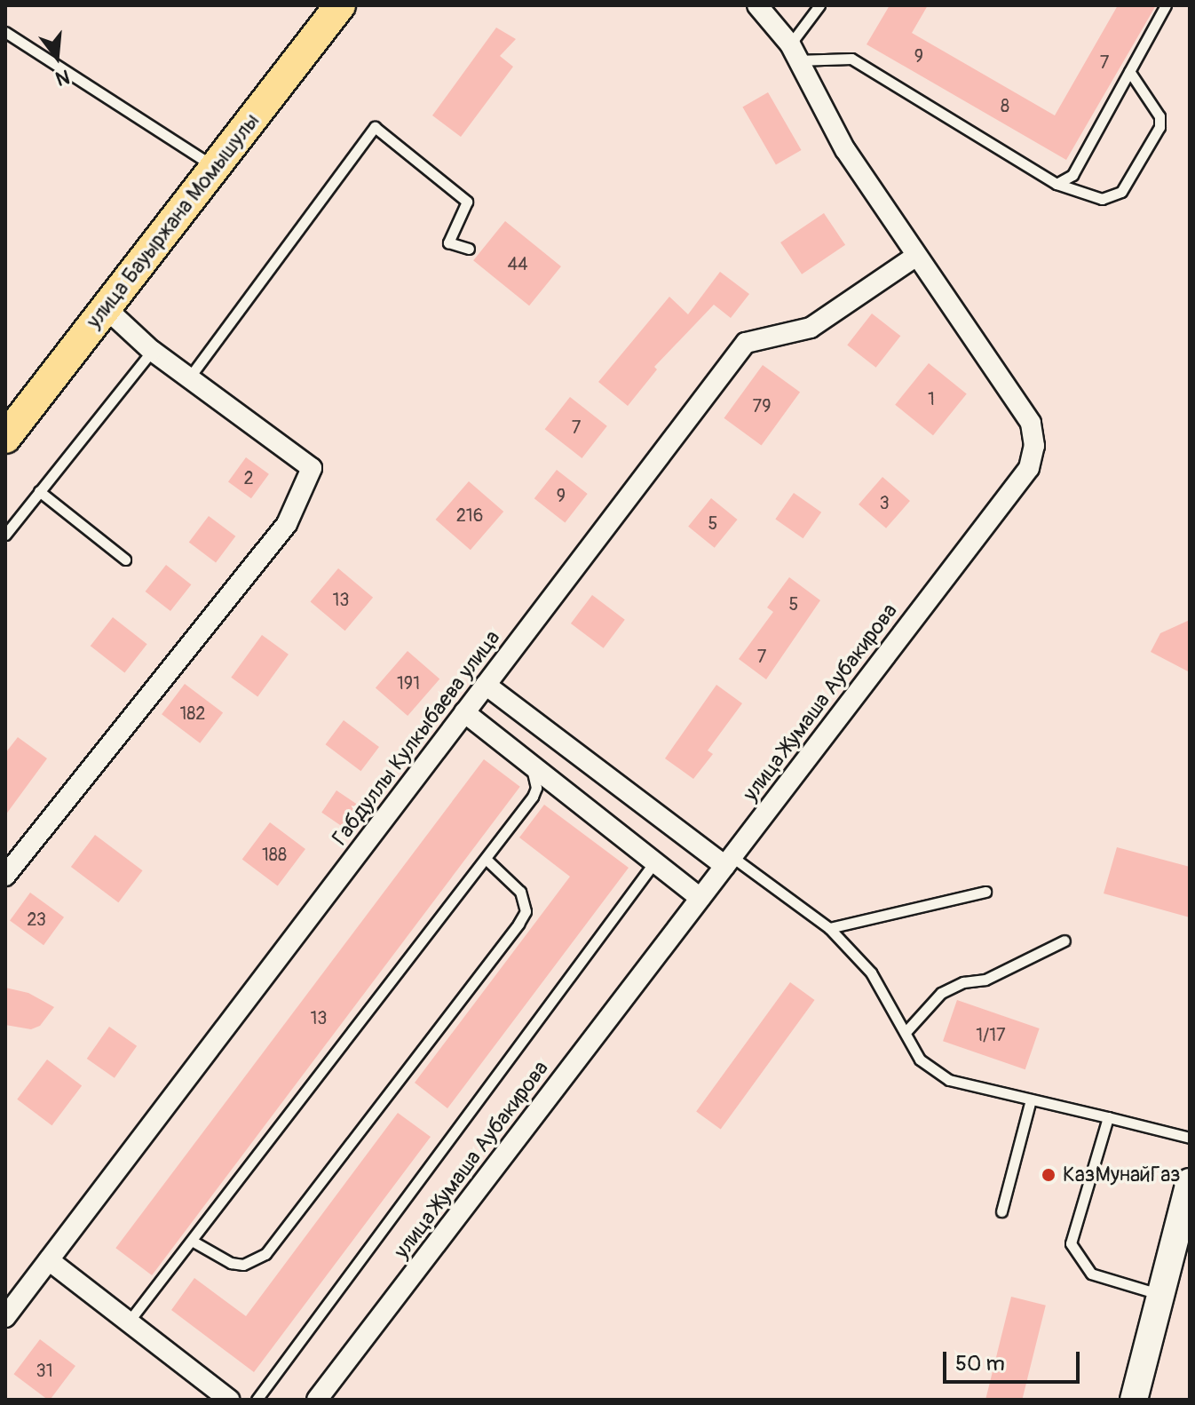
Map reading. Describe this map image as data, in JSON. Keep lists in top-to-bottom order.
{
  "streets": {
    "main road": ["улица Бауыржана Момышулы"],
    "street": ["улица Жумаша Аубакирова", "Габдуллы Кулкыбаева улица"]
  },
  "crossings": [
    ["улица Жумаша Аубакирова", "Габдуллы Кулкыбаева улица"]
  ],
  "places": ["КазМунайГаз"],
  "house_numbers": [
    "9",
    "7",
    "8",
    "44",
    "1",
    "79",
    "7",
    "2",
    "9",
    "3",
    "216",
    "5",
    "13",
    "5",
    "7",
    "191",
    "182",
    "188",
    "23",
    "13",
    "1/17",
    "31"
  ],
  "scale_bar": "50 m",
  "north": "bottom"
}
